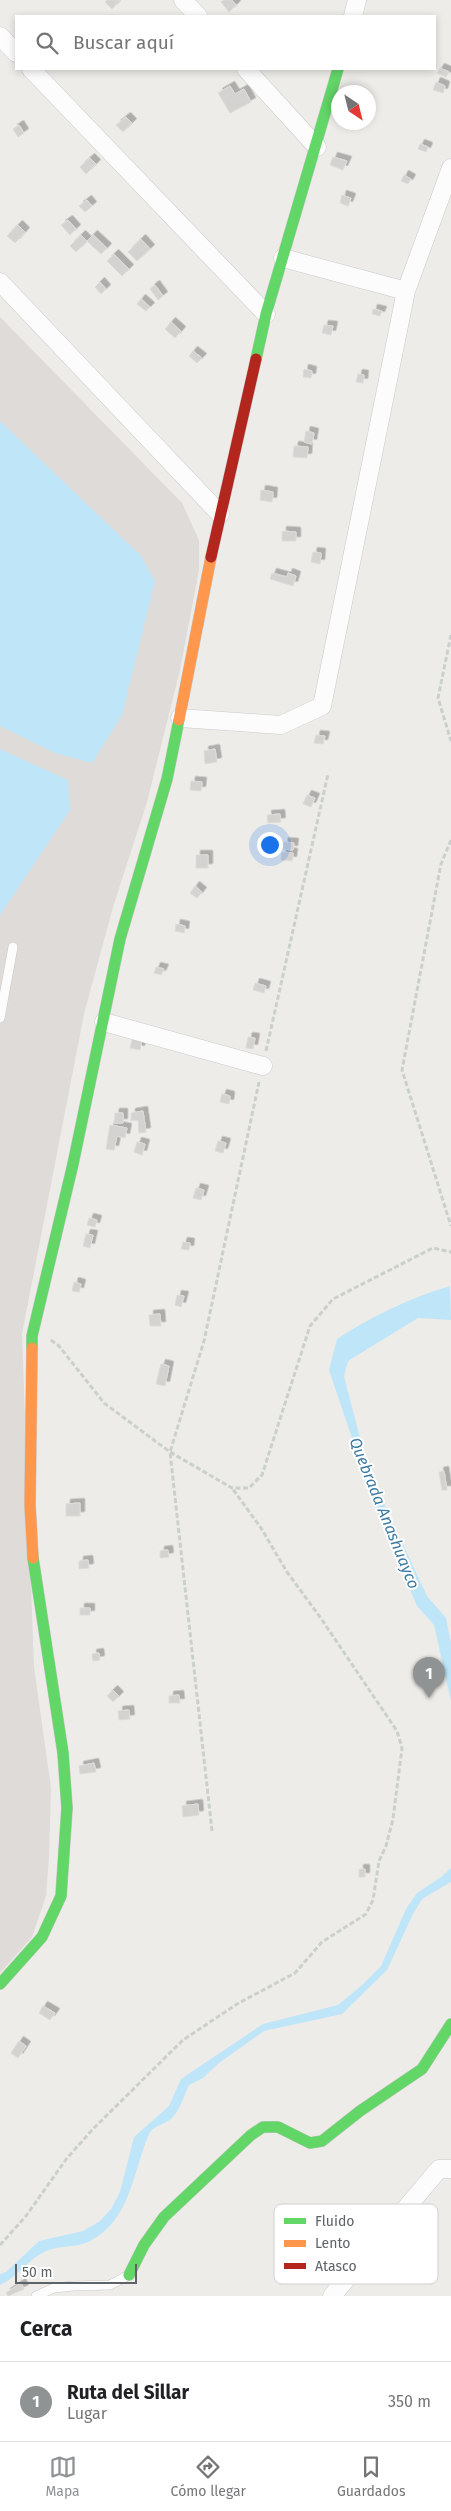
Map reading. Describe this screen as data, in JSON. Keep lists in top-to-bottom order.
{
  "water": ["Quebrada Anashuayco"],
  "legend": ["Fluido", "Lento", "Atasco"],
  "scale_bar": "50 m",
  "north": "bottom right",
  "page": {
    "search": "Buscar aquí",
    "pins": "1",
    "scale": "50 m",
    "heading": "Cerca",
    "list": [
      {
        "mark": "1",
        "name": "Ruta del Sillar",
        "note": "Lugar",
        "value": "350 m"
      }
    ],
    "nav": ["Mapa", "Cómo llegar", "Guardados"]
  }
}
